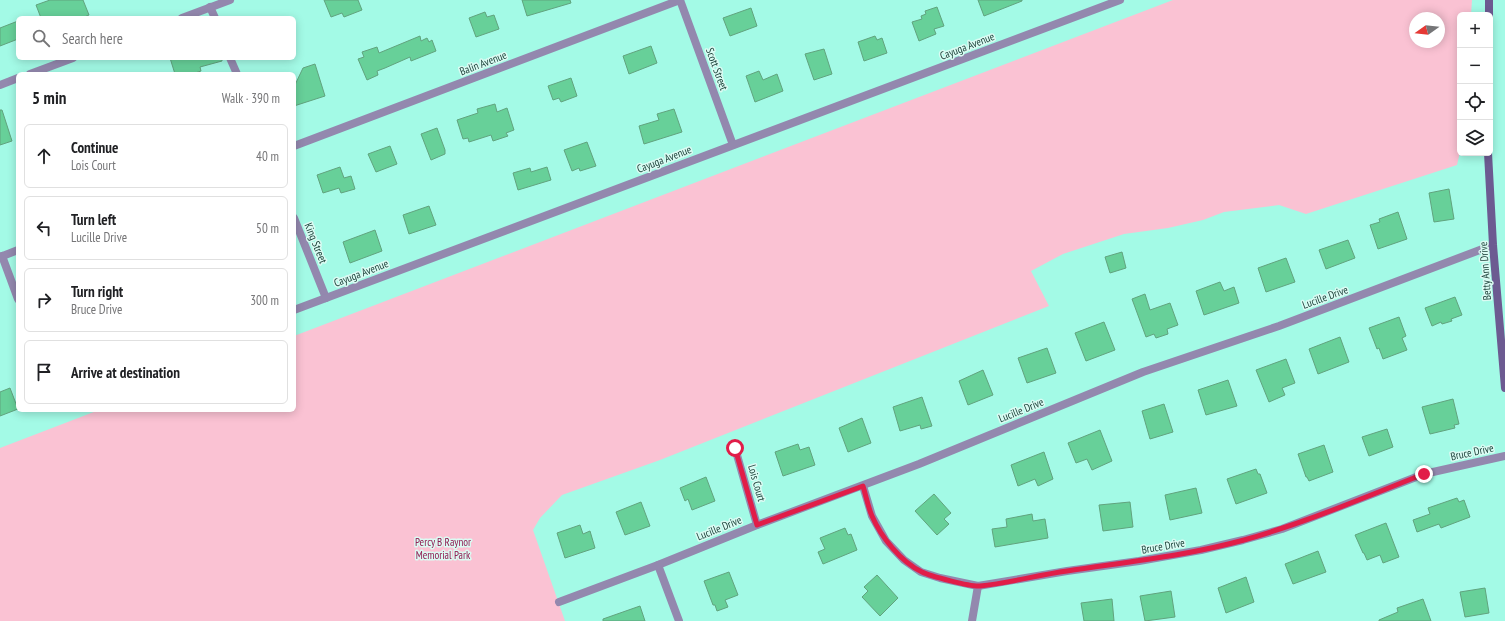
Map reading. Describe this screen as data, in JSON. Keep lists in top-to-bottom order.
{
  "streets": {
    "street": [
      "Cayuga Avenue",
      "Balin Avenue",
      "Scott Street",
      "King Street",
      "Betty Ann Drive",
      "Lucille Drive",
      "Bruce Drive",
      "Lois Court"
    ]
  },
  "crossings": [
    ["Cayuga Avenue", "Scott Street"],
    ["Cayuga Avenue", "King Street"],
    ["Balin Avenue", "Scott Street"],
    ["Betty Ann Drive", "Lucille Drive"],
    ["Lucille Drive", "Bruce Drive"],
    ["Lucille Drive", "Lois Court"]
  ],
  "parks": ["Percy B Raynor Memorial Park"],
  "north": "left",
  "page": {
    "map_buttons": ["+", "−"],
    "search": "Search here",
    "heading": ["5 min", "Walk · 390 m"],
    "list": [
      ["Continue", "Lois Court", "40 m"],
      ["Turn left", "Lucille Drive", "50 m"],
      ["Turn right", "Bruce Drive", "300 m"],
      "Arrive at destination"
    ]
  }
}
